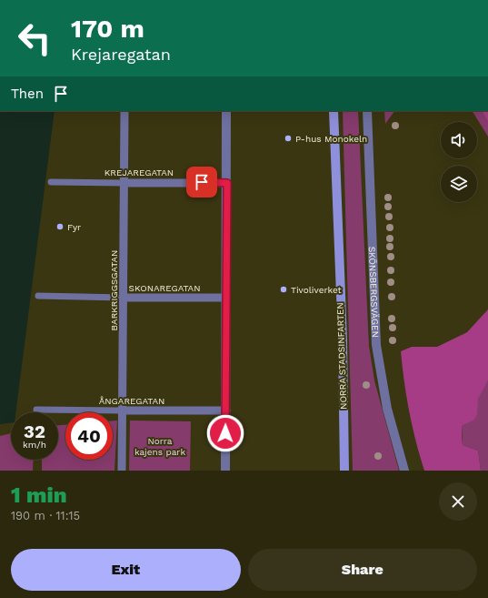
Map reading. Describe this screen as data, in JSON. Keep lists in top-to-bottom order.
{
  "streets": {
    "main road": ["NORRA STADSINFARTEN"],
    "street": [
      "KREJAREGATAN",
      "SKONAREGATAN",
      "BARKRIGGSGATAN",
      "SKÖNSBERGSVÄGEN",
      "ÅNGAREGATAN"
    ]
  },
  "crossings": [
    ["KREJAREGATAN", "BARKRIGGSGATAN"],
    ["SKONAREGATAN", "BARKRIGGSGATAN"],
    ["BARKRIGGSGATAN", "ÅNGAREGATAN"]
  ],
  "parks": ["Norra kajens park"],
  "places": ["P-hus Monokeln", "Fyr", "Tivoliverket"],
  "page": {
    "turn": ["170 m", "Krejaregatan"],
    "then": "Then",
    "speed": "32 km/h",
    "limit": "40",
    "heading": ["1 min", "190 m · 11:15"],
    "buttons": ["Exit", "Share"]
  }
}
